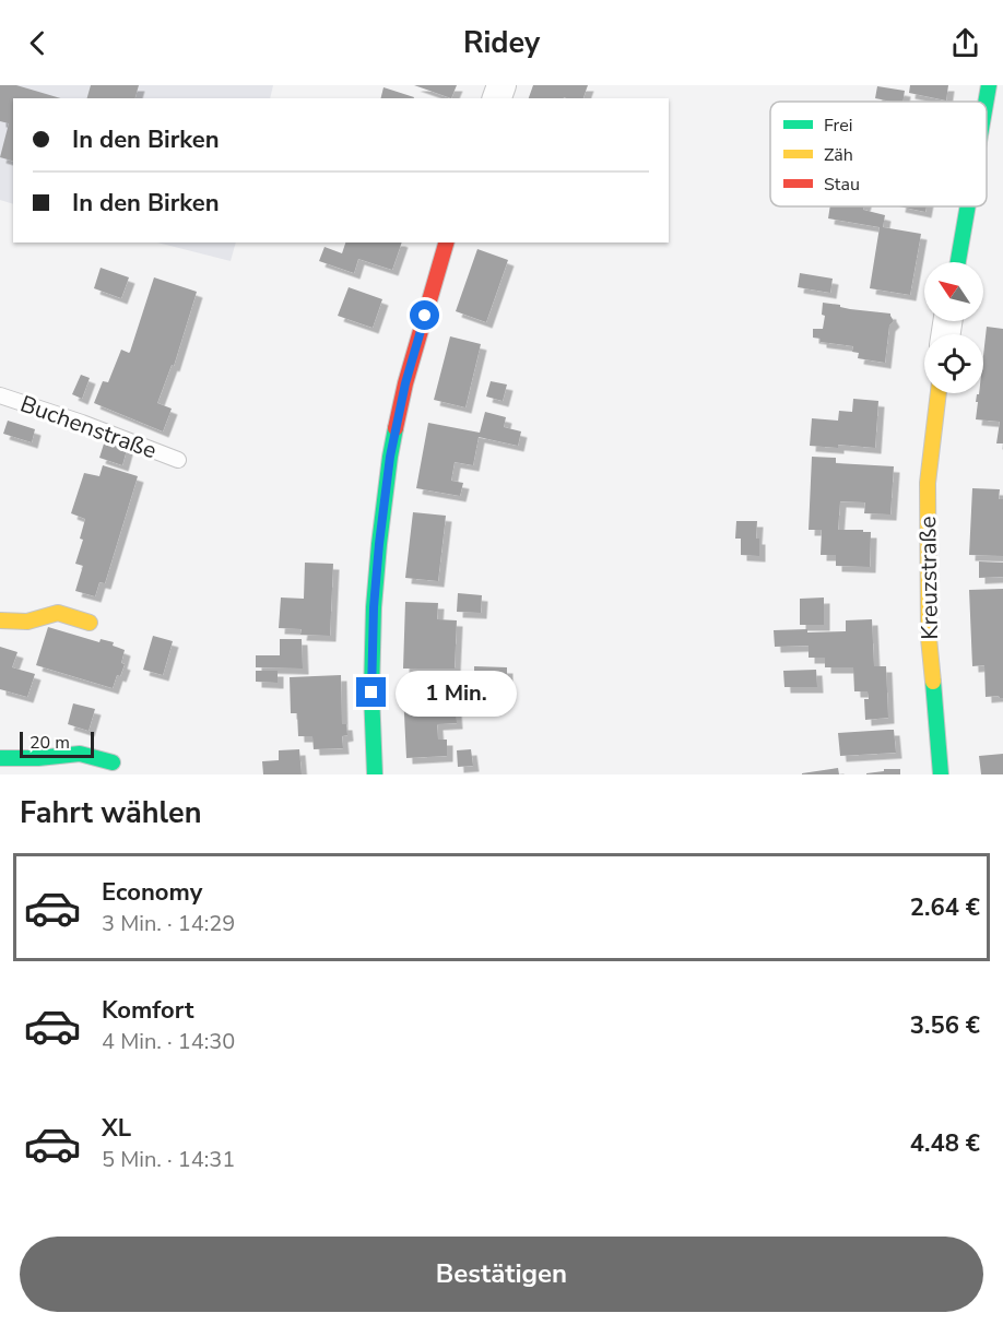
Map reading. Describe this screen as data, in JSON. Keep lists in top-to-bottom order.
{
  "streets": {
    "street": ["Kreuzstraße"],
    "lane": ["Buchenstraße"]
  },
  "legend": ["Frei", "Zäh", "Stau"],
  "scale_bar": "20 m",
  "north": "top left",
  "page": {
    "header": "Ridey",
    "banner": ["In den Birken", "In den Birken"],
    "bubble": "1 Min.",
    "scale": "20 m",
    "heading": "Fahrt wählen",
    "list": [
      {
        "name": "Economy",
        "note": "3 Min. · 14:29",
        "value": "2.64 €"
      },
      {
        "name": "Komfort",
        "note": "4 Min. · 14:30",
        "value": "3.56 €"
      },
      {
        "name": "XL",
        "note": "5 Min. · 14:31",
        "value": "4.48 €"
      }
    ],
    "buttons": "Bestätigen"
  }
}
